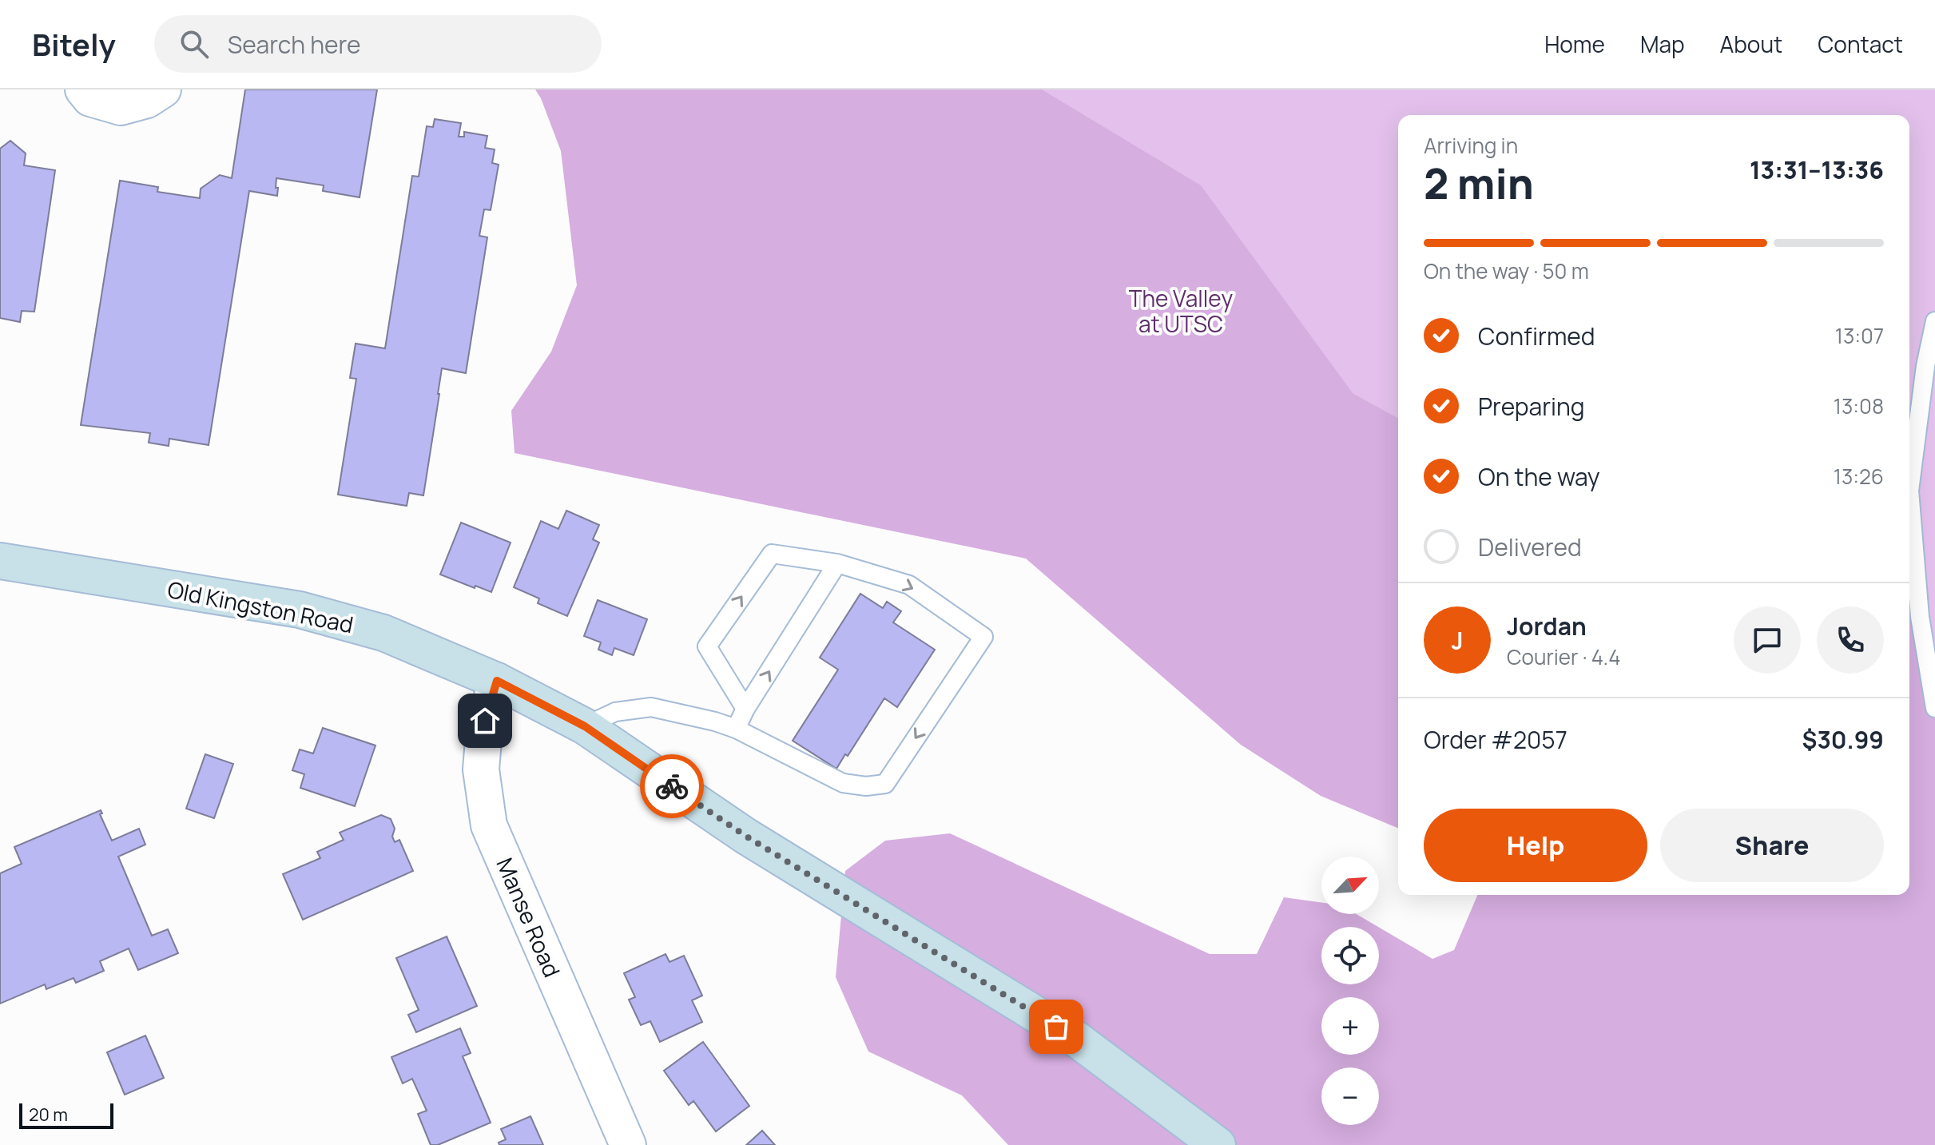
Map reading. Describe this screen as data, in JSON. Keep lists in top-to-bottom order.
{
  "streets": {
    "street": ["Old Kingston Road", "Manse Road"]
  },
  "crossings": [
    ["Old Kingston Road", "Manse Road"]
  ],
  "parks": ["The Valley at UTSC"],
  "scale_bar": "20 m",
  "north": "top right",
  "page": {
    "header": "Bitely",
    "search": "Search here",
    "nav": [
      "Home",
      "Map",
      "About",
      "Contact"
    ],
    "heading": ["2 min", "Arriving in", "13:31–13:36"],
    "panel": [
      "Jordan",
      "Courier · 4.4",
      "Order #2057",
      "$30.99"
    ],
    "bar": "On the way · 50 m",
    "list": [
      ["Confirmed", "13:07"],
      ["Preparing", "13:08"],
      ["On the way", "13:26"],
      "Delivered"
    ],
    "round": "J",
    "buttons": ["Help", "Share"],
    "map_buttons": ["+", "−"],
    "scale": "20 m"
  }
}
